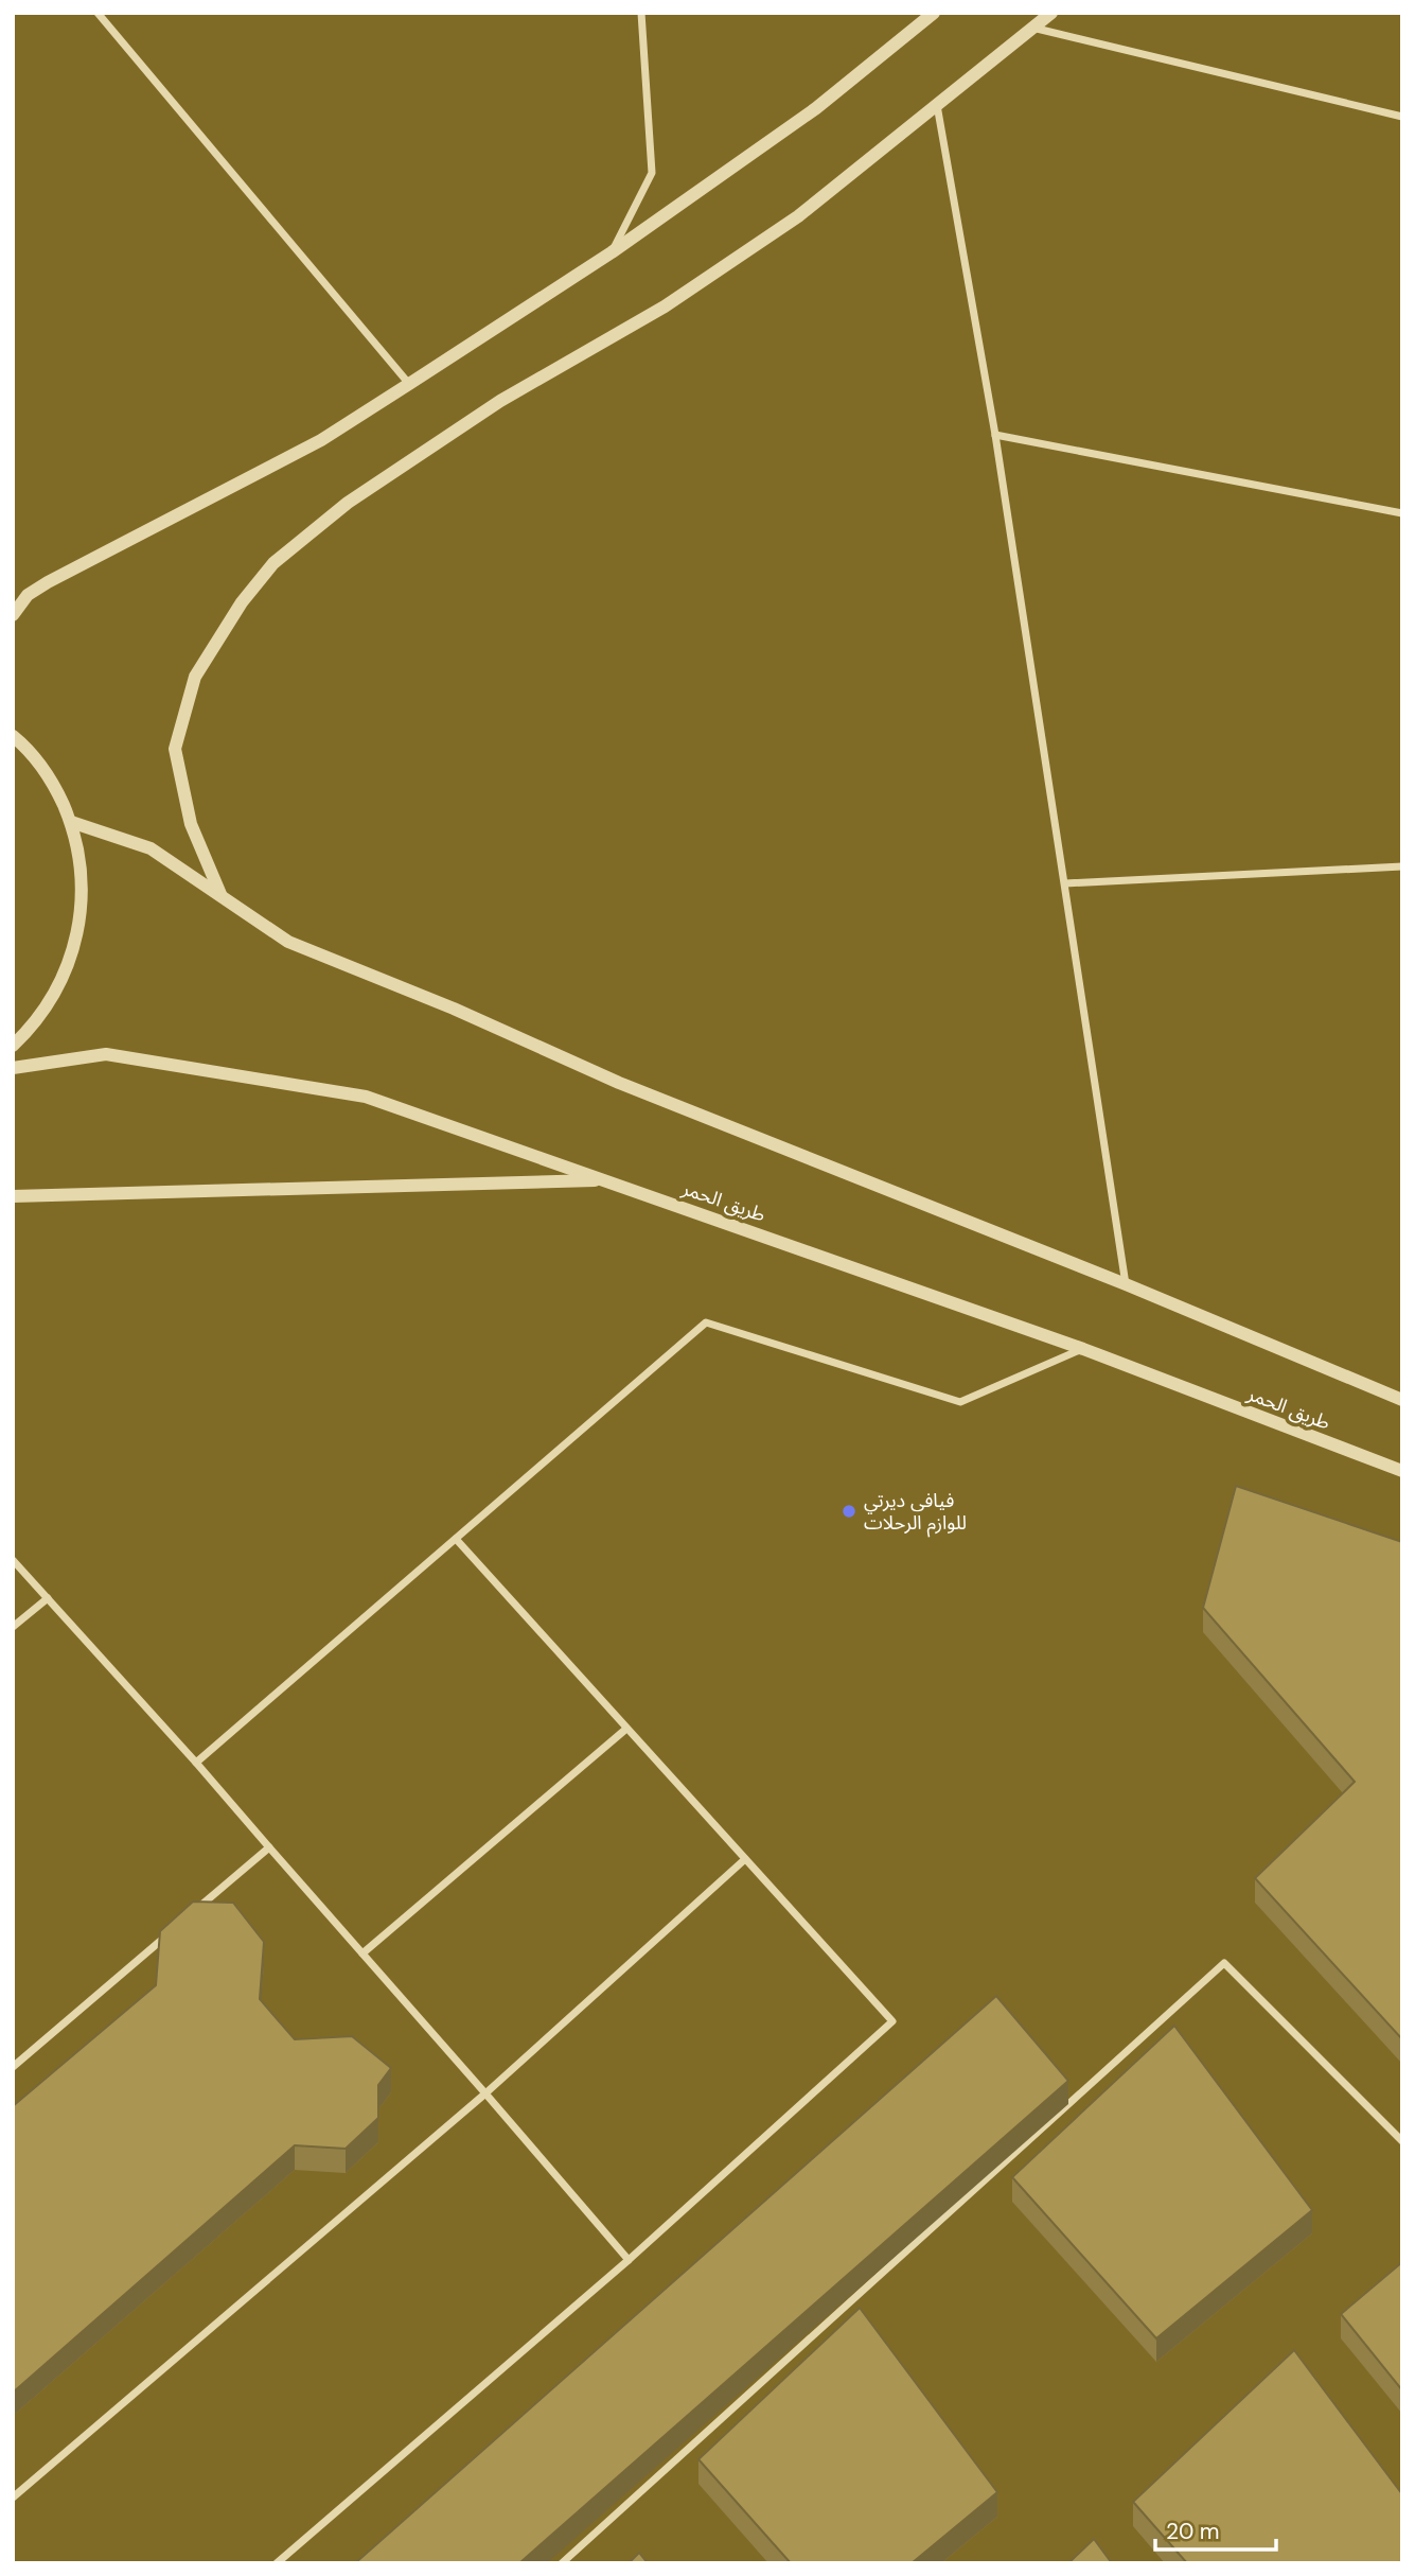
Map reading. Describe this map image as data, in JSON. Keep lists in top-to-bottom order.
{
  "streets": {
    "street": ["طريق الحمر"]
  },
  "places": ["فيافي ديرتي للوازم الرحلات"],
  "scale_bar": "20 m"
}
